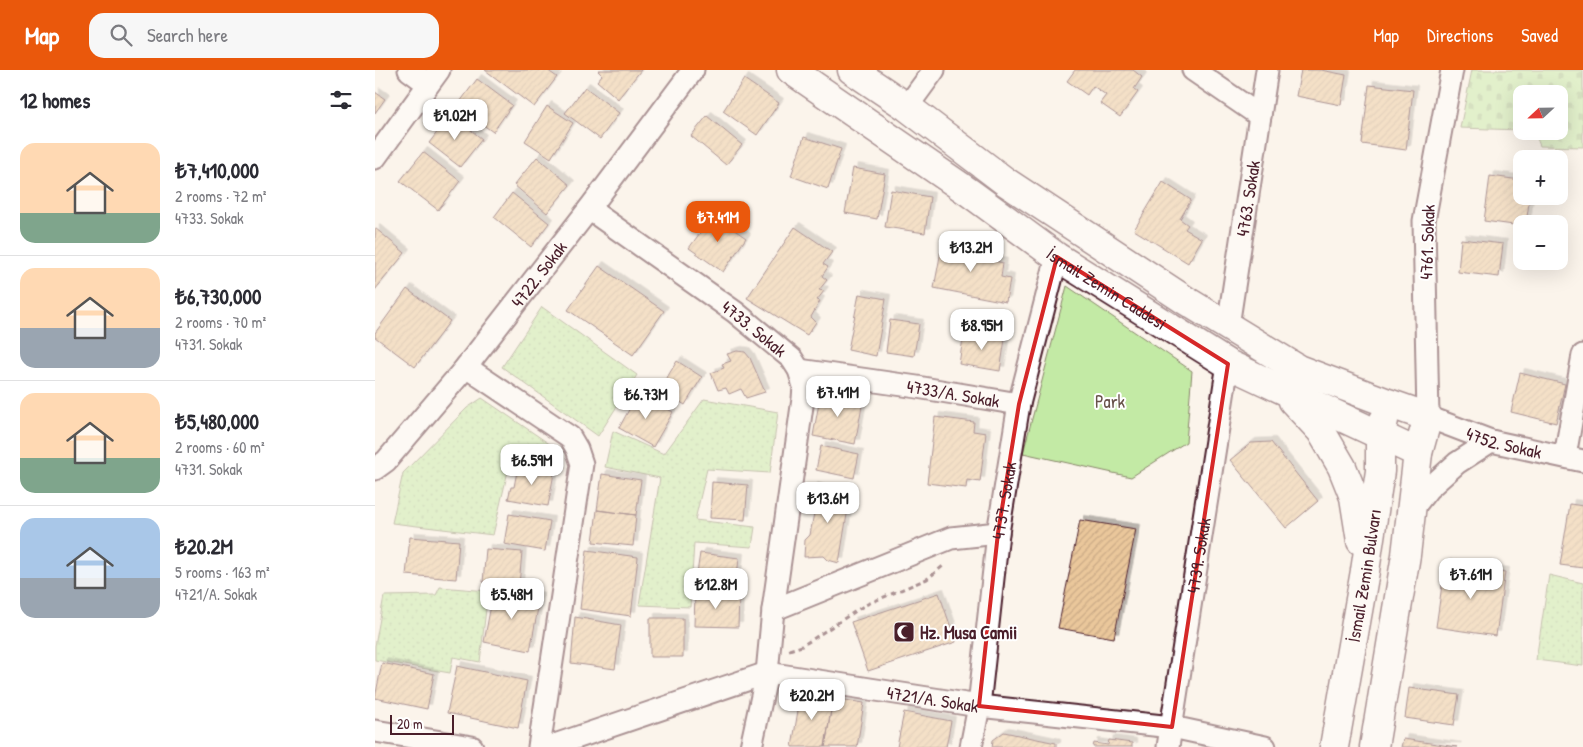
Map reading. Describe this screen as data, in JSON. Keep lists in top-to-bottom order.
{
  "streets": {
    "main road": ["İsmail Zemin Caddesi", "İsmail Zemin Bulvarı"],
    "street": [
      "4763. Sokak",
      "4761. Sokak",
      "4722. Sokak",
      "4733. Sokak",
      "4733/A. Sokak",
      "4752. Sokak",
      "4737. Sokak",
      "4739. Sokak",
      "4721/A. Sokak"
    ]
  },
  "crossings": [
    ["4763. Sokak", "İsmail Zemin Caddesi"],
    ["4761. Sokak", "İsmail Zemin Caddesi"],
    ["4761. Sokak", "4752. Sokak"],
    ["4722. Sokak", "4733. Sokak"],
    ["İsmail Zemin Caddesi", "4752. Sokak"],
    ["İsmail Zemin Caddesi", "4737. Sokak"],
    ["İsmail Zemin Caddesi", "4739. Sokak"],
    ["İsmail Zemin Caddesi", "İsmail Zemin Bulvarı"],
    ["4733. Sokak", "4733/A. Sokak"],
    ["4733. Sokak", "4721/A. Sokak"],
    ["4733/A. Sokak", "4737. Sokak"],
    ["4737. Sokak", "4721/A. Sokak"],
    ["4739. Sokak", "4721/A. Sokak"]
  ],
  "parks": ["Park"],
  "places": {
    "mosque": ["Hz. Musa Camii"]
  },
  "scale_bar": "20 m",
  "north": "left",
  "page": {
    "header": "Map",
    "search": "Search here",
    "nav": ["Map", "Directions", "Saved"],
    "heading": "12 homes",
    "map_buttons": ["+", "−"],
    "price": [
      "₺9.02M",
      "₺7.41M",
      "₺13.2M",
      "₺8.95M",
      "₺7.41M",
      "₺6.73M",
      "₺6.59M",
      "₺13.6M",
      "₺7.61M",
      "₺12.8M",
      "₺5.48M",
      "₺20.2M"
    ],
    "list": [
      {
        "name": "₺7,410,000",
        "note": "2 rooms · 72 m² · 4733. Sokak"
      },
      {
        "name": "₺6,730,000",
        "note": "2 rooms · 70 m² · 4731. Sokak"
      },
      {
        "name": "₺5,480,000",
        "note": "2 rooms · 60 m² · 4731. Sokak"
      },
      {
        "name": "₺20.2M",
        "note": "5 rooms · 163 m² · 4721/A. Sokak"
      }
    ],
    "scale": "20 m"
  }
}
